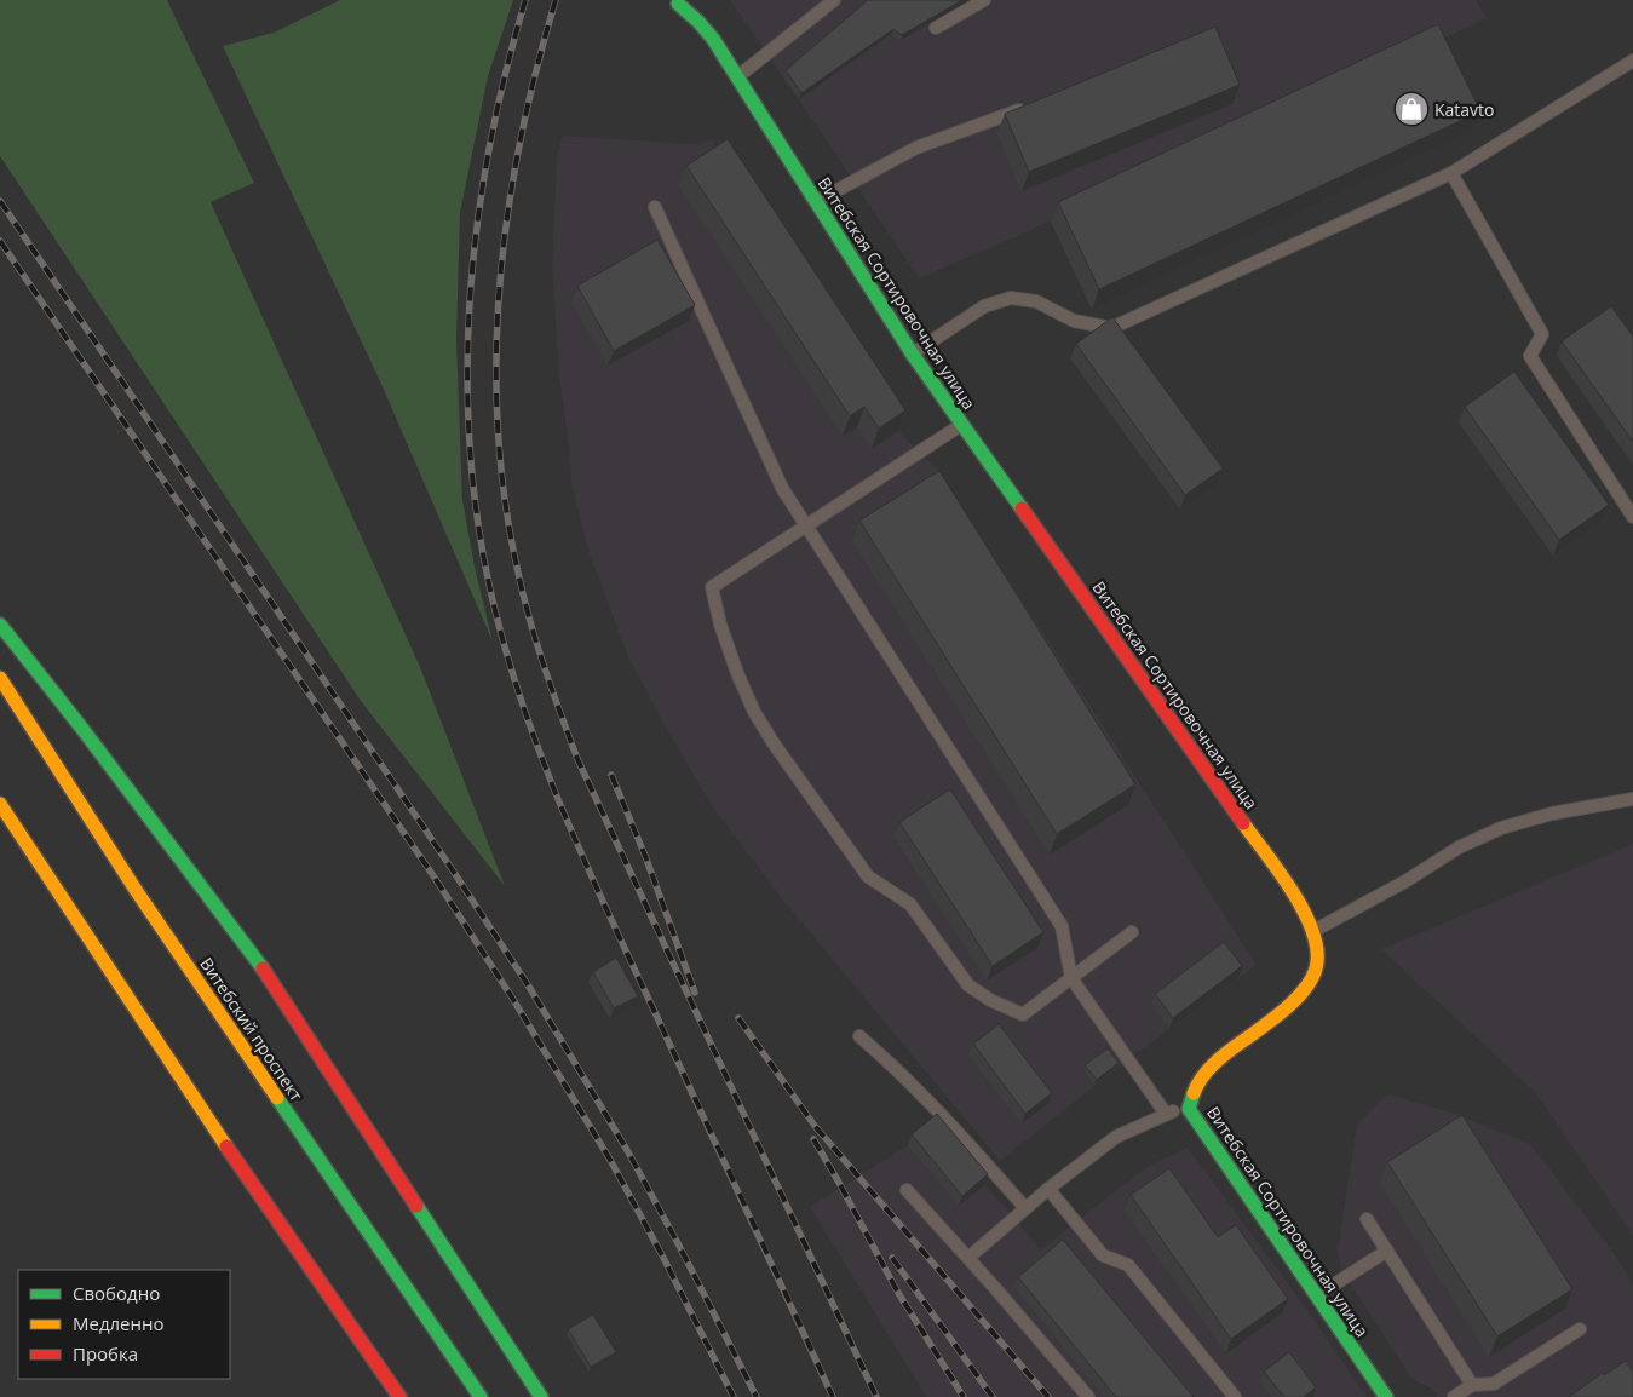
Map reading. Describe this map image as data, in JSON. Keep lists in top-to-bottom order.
{
  "streets": {
    "main road": ["Витебская Сортировочная улица", "Витебский проспект"]
  },
  "places": {
    "shop": ["Katavto"]
  },
  "legend": ["Свободно", "Медленно", "Пробка"]
}
